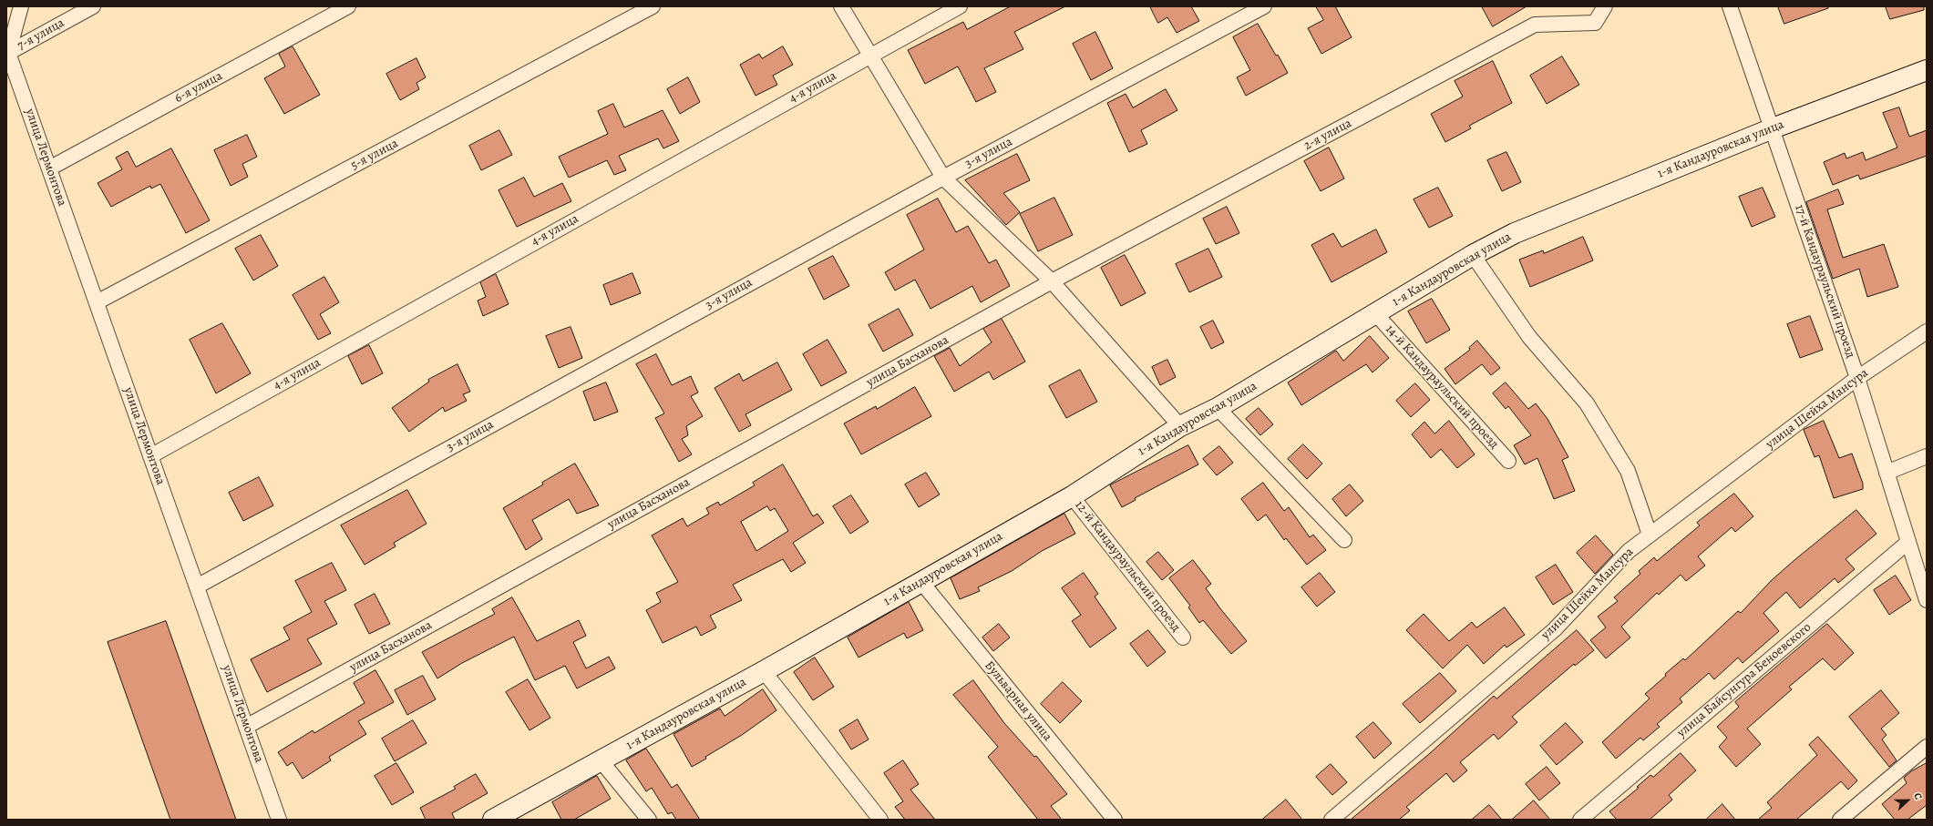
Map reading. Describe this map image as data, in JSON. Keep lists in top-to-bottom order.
{
  "streets": {
    "street": [
      "7-я улица",
      "6-я улица",
      "4-я улица",
      "2-я улица",
      "1-я Кандауровская улица",
      "3-я улица",
      "5-я улица",
      "улица Лермонтова",
      "17-й Кандаураульский проезд",
      "улица Басханова",
      "14-й Кандаураульский проезд",
      "улица Шейха Мансура",
      "12-й Кандаураульский проезд",
      "улица Байсунгура Беноевского",
      "Бульварная улица"
    ]
  },
  "crossings": [
    ["7-я улица", "улица Лермонтова"],
    ["6-я улица", "улица Лермонтова"],
    ["4-я улица", "улица Лермонтова"],
    ["2-я улица", "улица Басханова"],
    ["1-я Кандауровская улица", "17-й Кандаураульский проезд"],
    ["1-я Кандауровская улица", "14-й Кандаураульский проезд"],
    ["1-я Кандауровская улица", "12-й Кандаураульский проезд"],
    ["1-я Кандауровская улица", "Бульварная улица"],
    ["3-я улица", "улица Лермонтова"],
    ["5-я улица", "улица Лермонтова"],
    ["улица Лермонтова", "улица Басханова"],
    ["17-й Кандаураульский проезд", "улица Шейха Мансура"],
    ["17-й Кандаураульский проезд", "улица Байсунгура Беноевского"]
  ],
  "north": "right"
}
